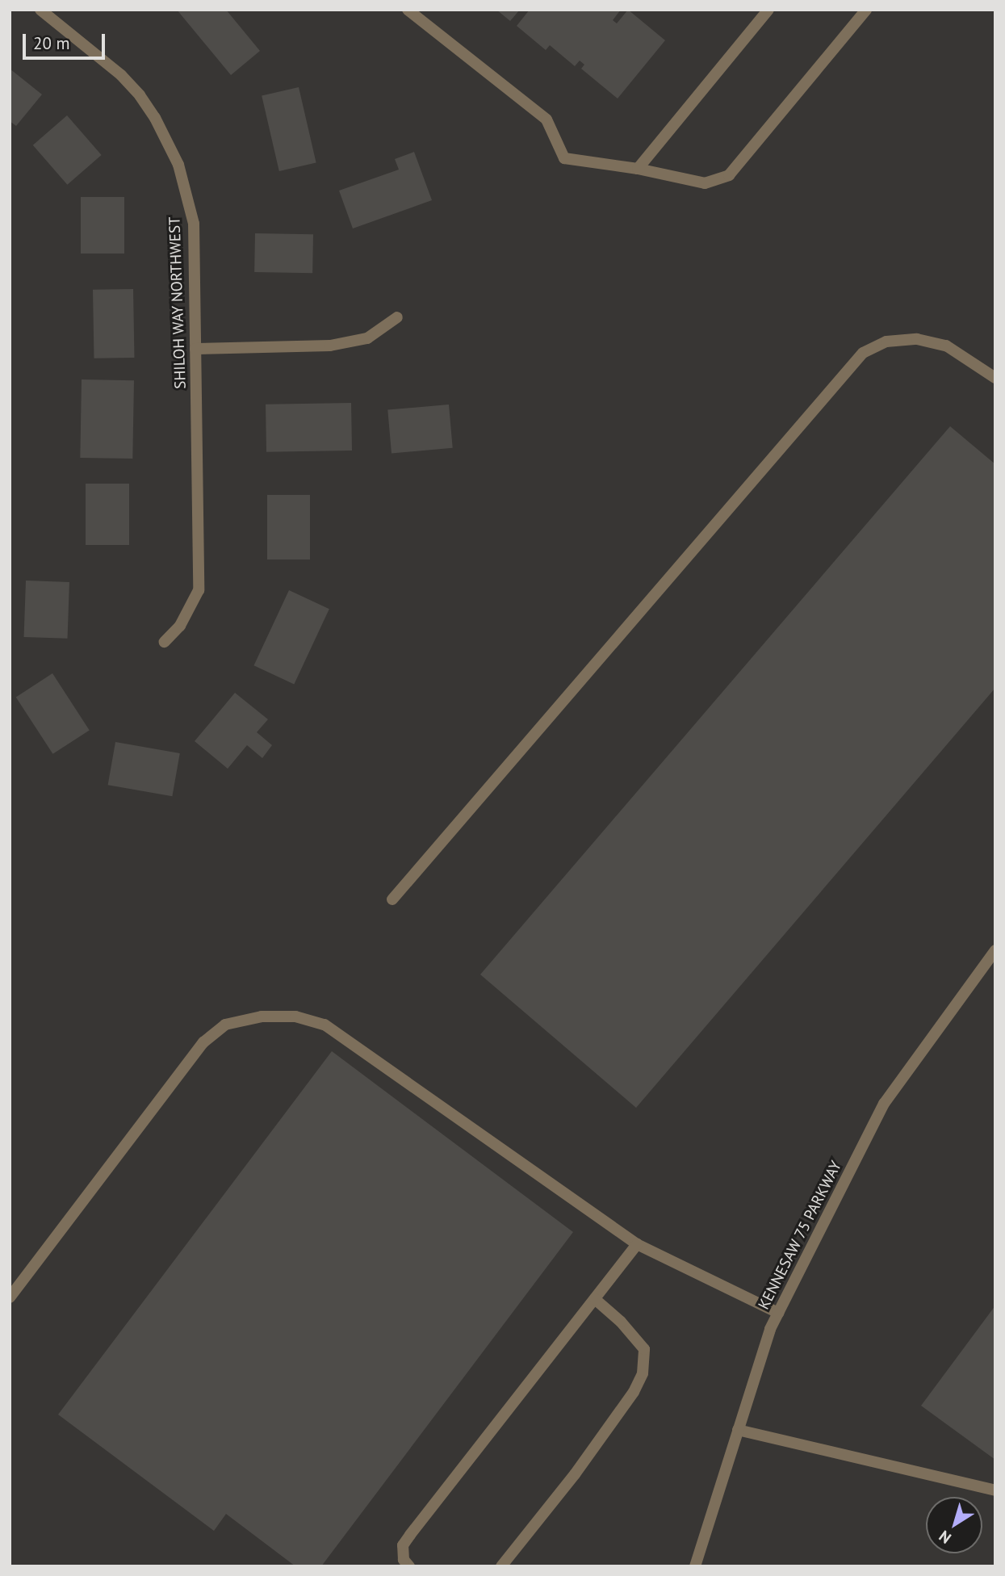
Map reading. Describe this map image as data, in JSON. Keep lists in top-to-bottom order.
{
  "streets": {
    "street": ["SHILOH WAY NORTHWEST", "KENNESAW 75 PARKWAY"]
  },
  "scale_bar": "20 m",
  "north": "bottom left"
}
